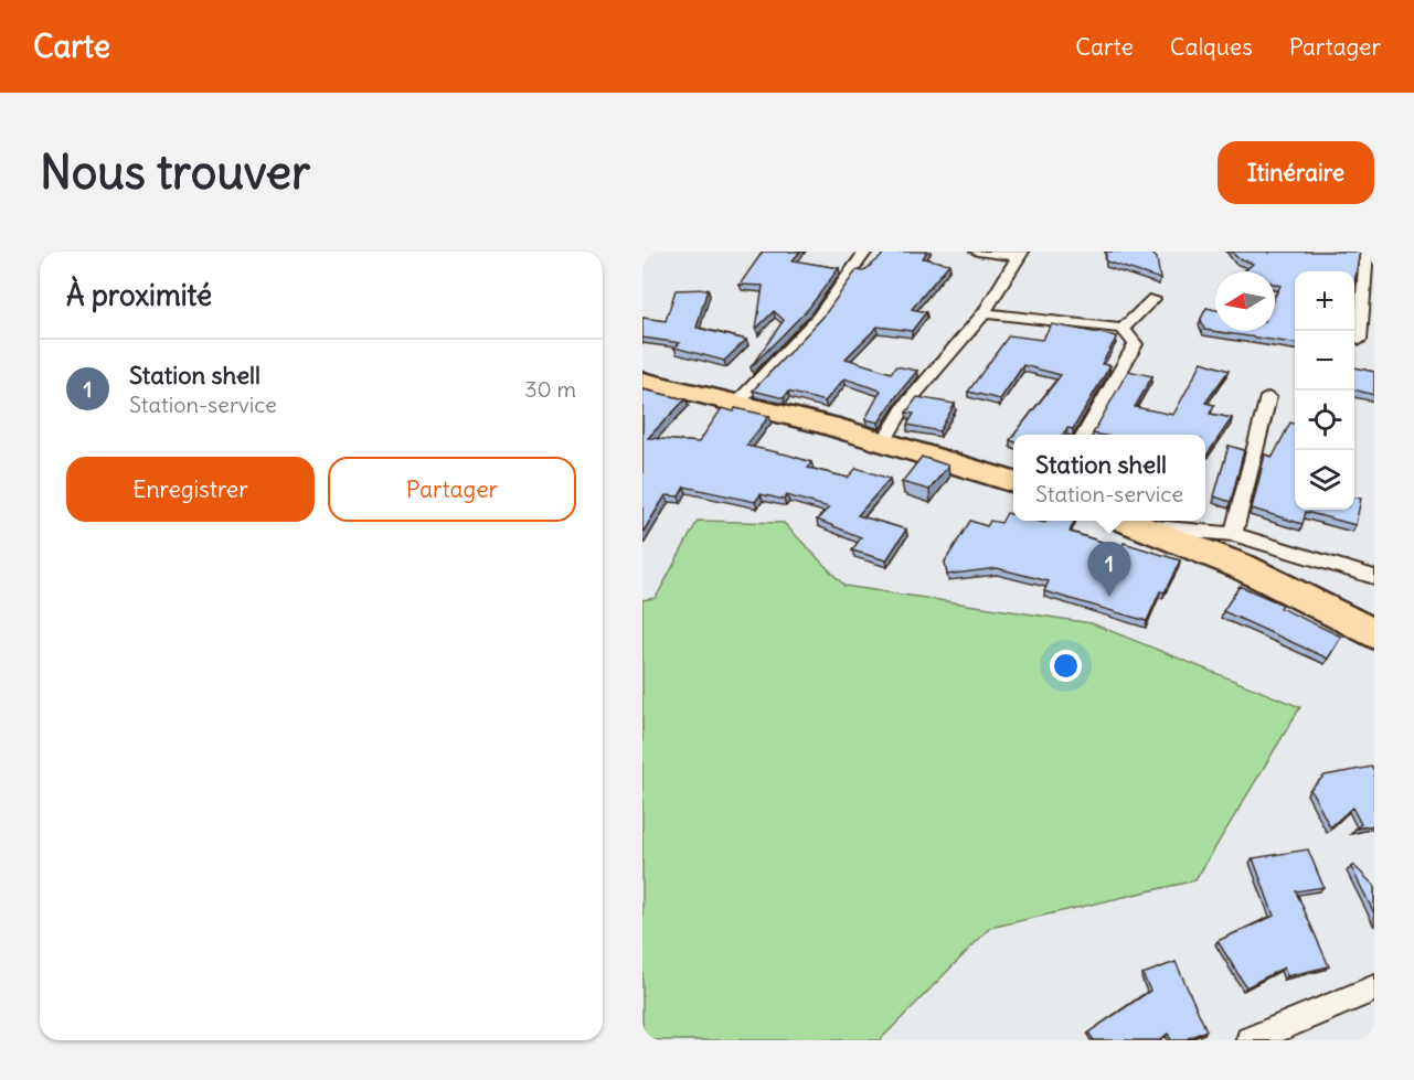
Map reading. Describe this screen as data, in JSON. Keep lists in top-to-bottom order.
{
  "north": "left",
  "page": {
    "header": "Carte",
    "nav": ["Carte", "Calques", "Partager"],
    "buttons": [
      "Itinéraire",
      ["Enregistrer", "Partager"]
    ],
    "title": "Nous trouver",
    "heading": "À proximité",
    "map_buttons": ["+", "−"],
    "list": [
      {
        "mark": "1",
        "name": "Station shell",
        "note": "Station-service",
        "value": "30 m"
      }
    ],
    "popup": ["Station shell", "Station-service"],
    "pins": "1"
  }
}
